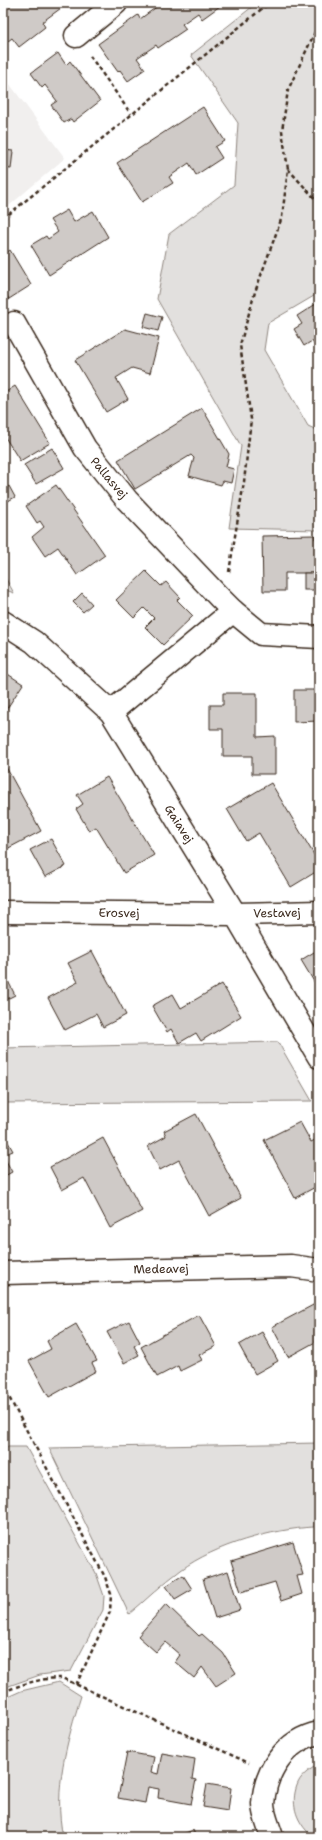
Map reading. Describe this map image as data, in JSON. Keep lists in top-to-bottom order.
{
  "streets": {
    "street": [
      "Pallasvej",
      "Gaiavej",
      "Erosvej",
      "Vestavej",
      "Medeavej"
    ]
  },
  "crossings": [
    ["Gaiavej", "Erosvej"],
    ["Gaiavej", "Vestavej"],
    ["Erosvej", "Vestavej"]
  ]
}
